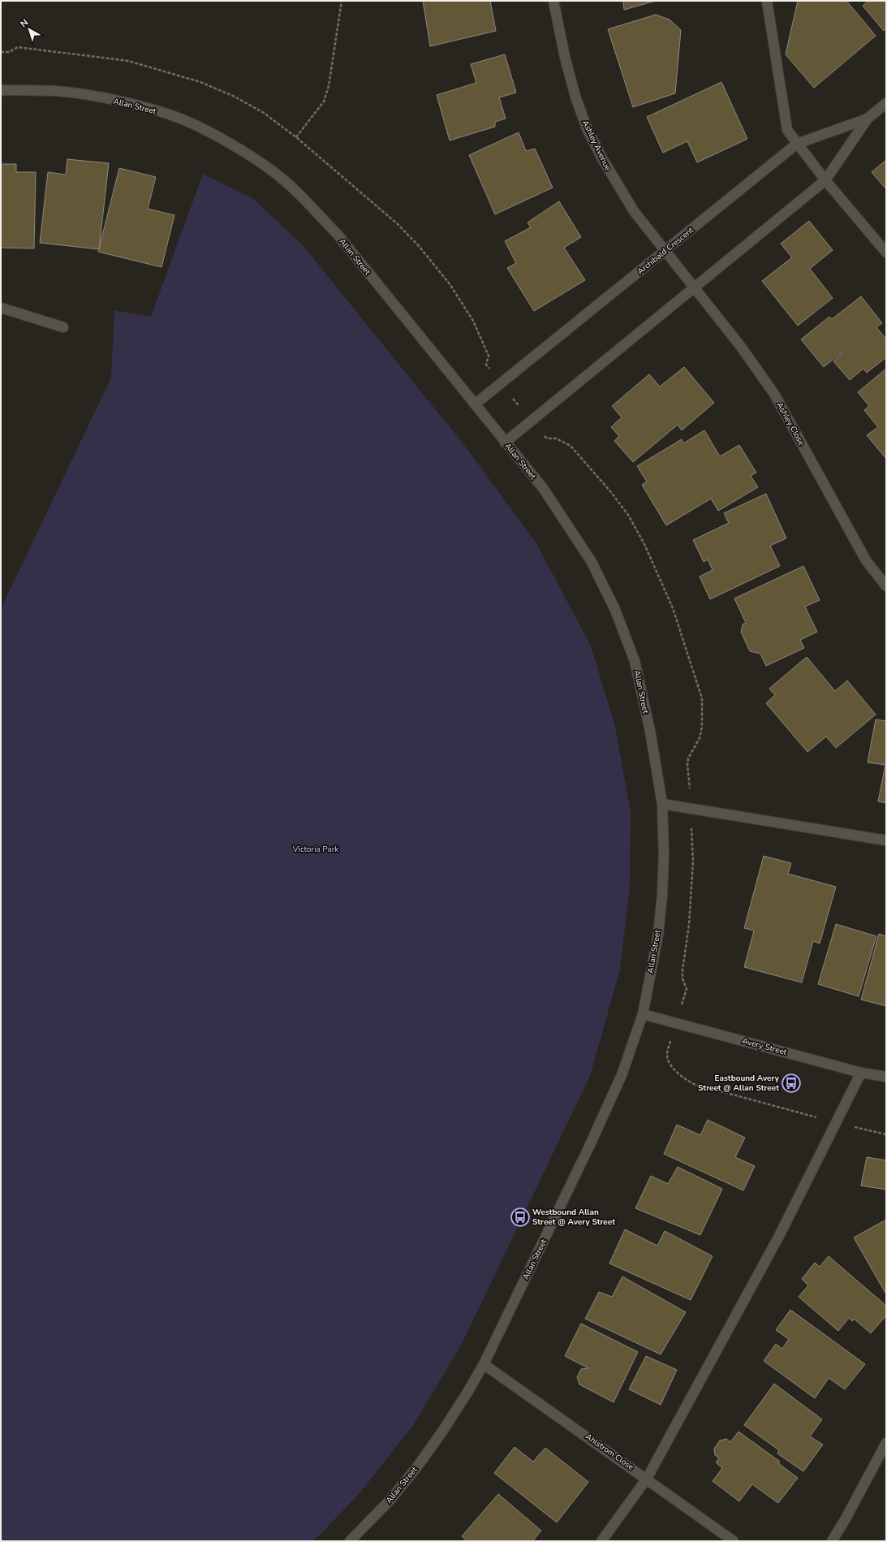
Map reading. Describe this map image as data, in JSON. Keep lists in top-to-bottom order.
{
  "streets": {
    "street": [
      "Allan Street",
      "Ashley Avenue",
      "Archibald Crescent",
      "Ashley Close",
      "Avery Street",
      "Ahlstrom Close"
    ]
  },
  "crossings": [
    ["Allan Street", "Archibald Crescent"],
    ["Allan Street", "Avery Street"],
    ["Allan Street", "Ahlstrom Close"],
    ["Ashley Avenue", "Archibald Crescent"],
    ["Ashley Avenue", "Ashley Close"],
    ["Archibald Crescent", "Ashley Close"]
  ],
  "parks": ["Victoria Park"],
  "places": {
    "bus stop": ["Eastbound Avery Street @ Allan Street", "Westbound Allan Street @ Avery Street"]
  },
  "north": "top left"
}
